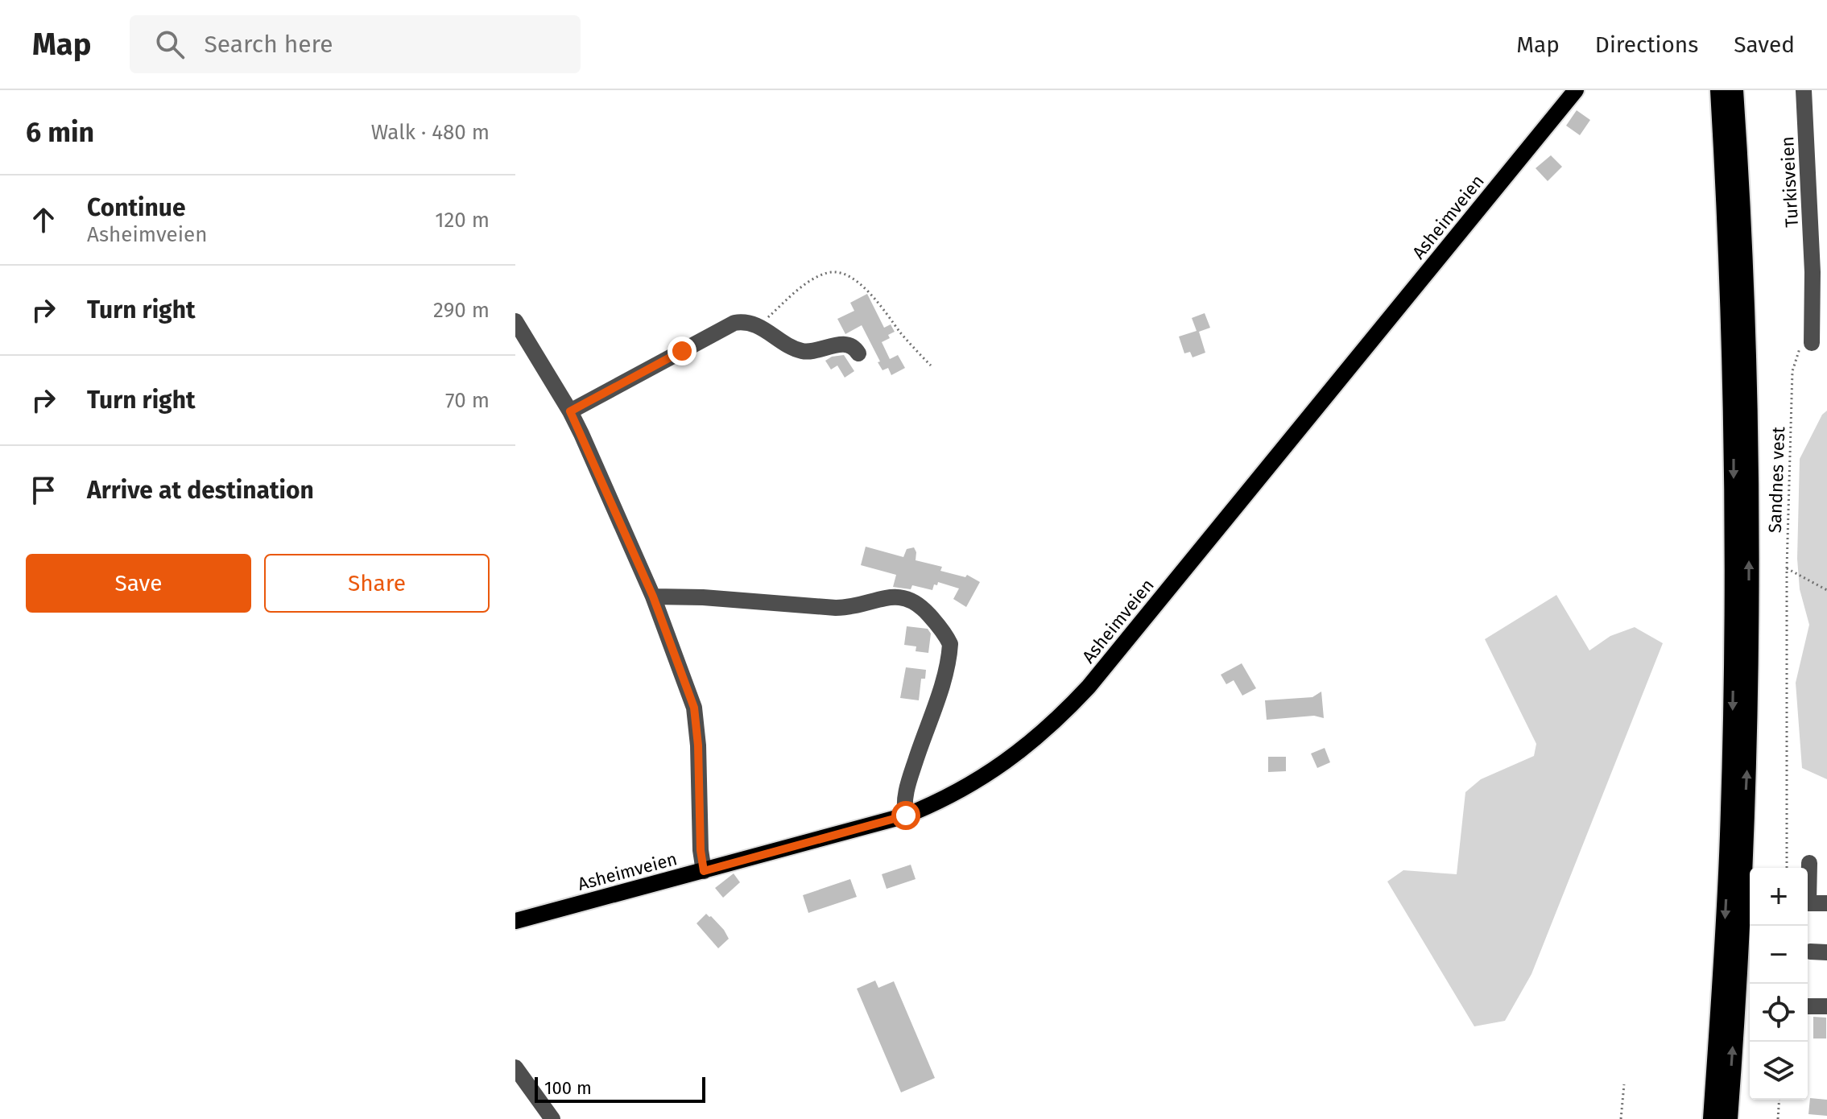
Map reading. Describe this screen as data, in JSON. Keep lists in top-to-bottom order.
{
  "streets": {
    "main road": ["Asheimveien"],
    "street": ["Turkisveien"],
    "path": ["Sandnes vest"]
  },
  "crossings": [
    ["Turkisveien", "Sandnes vest"]
  ],
  "scale_bar": "100 m",
  "page": {
    "header": "Map",
    "search": "Search here",
    "nav": ["Map", "Directions", "Saved"],
    "heading": ["6 min", "Walk · 480 m"],
    "list": [
      ["Continue", "Asheimveien", "120 m"],
      ["Turn right", "290 m"],
      ["Turn right", "70 m"],
      "Arrive at destination"
    ],
    "buttons": ["Save", "Share"],
    "map_buttons": ["+", "−"],
    "scale": "100 m"
  }
}
